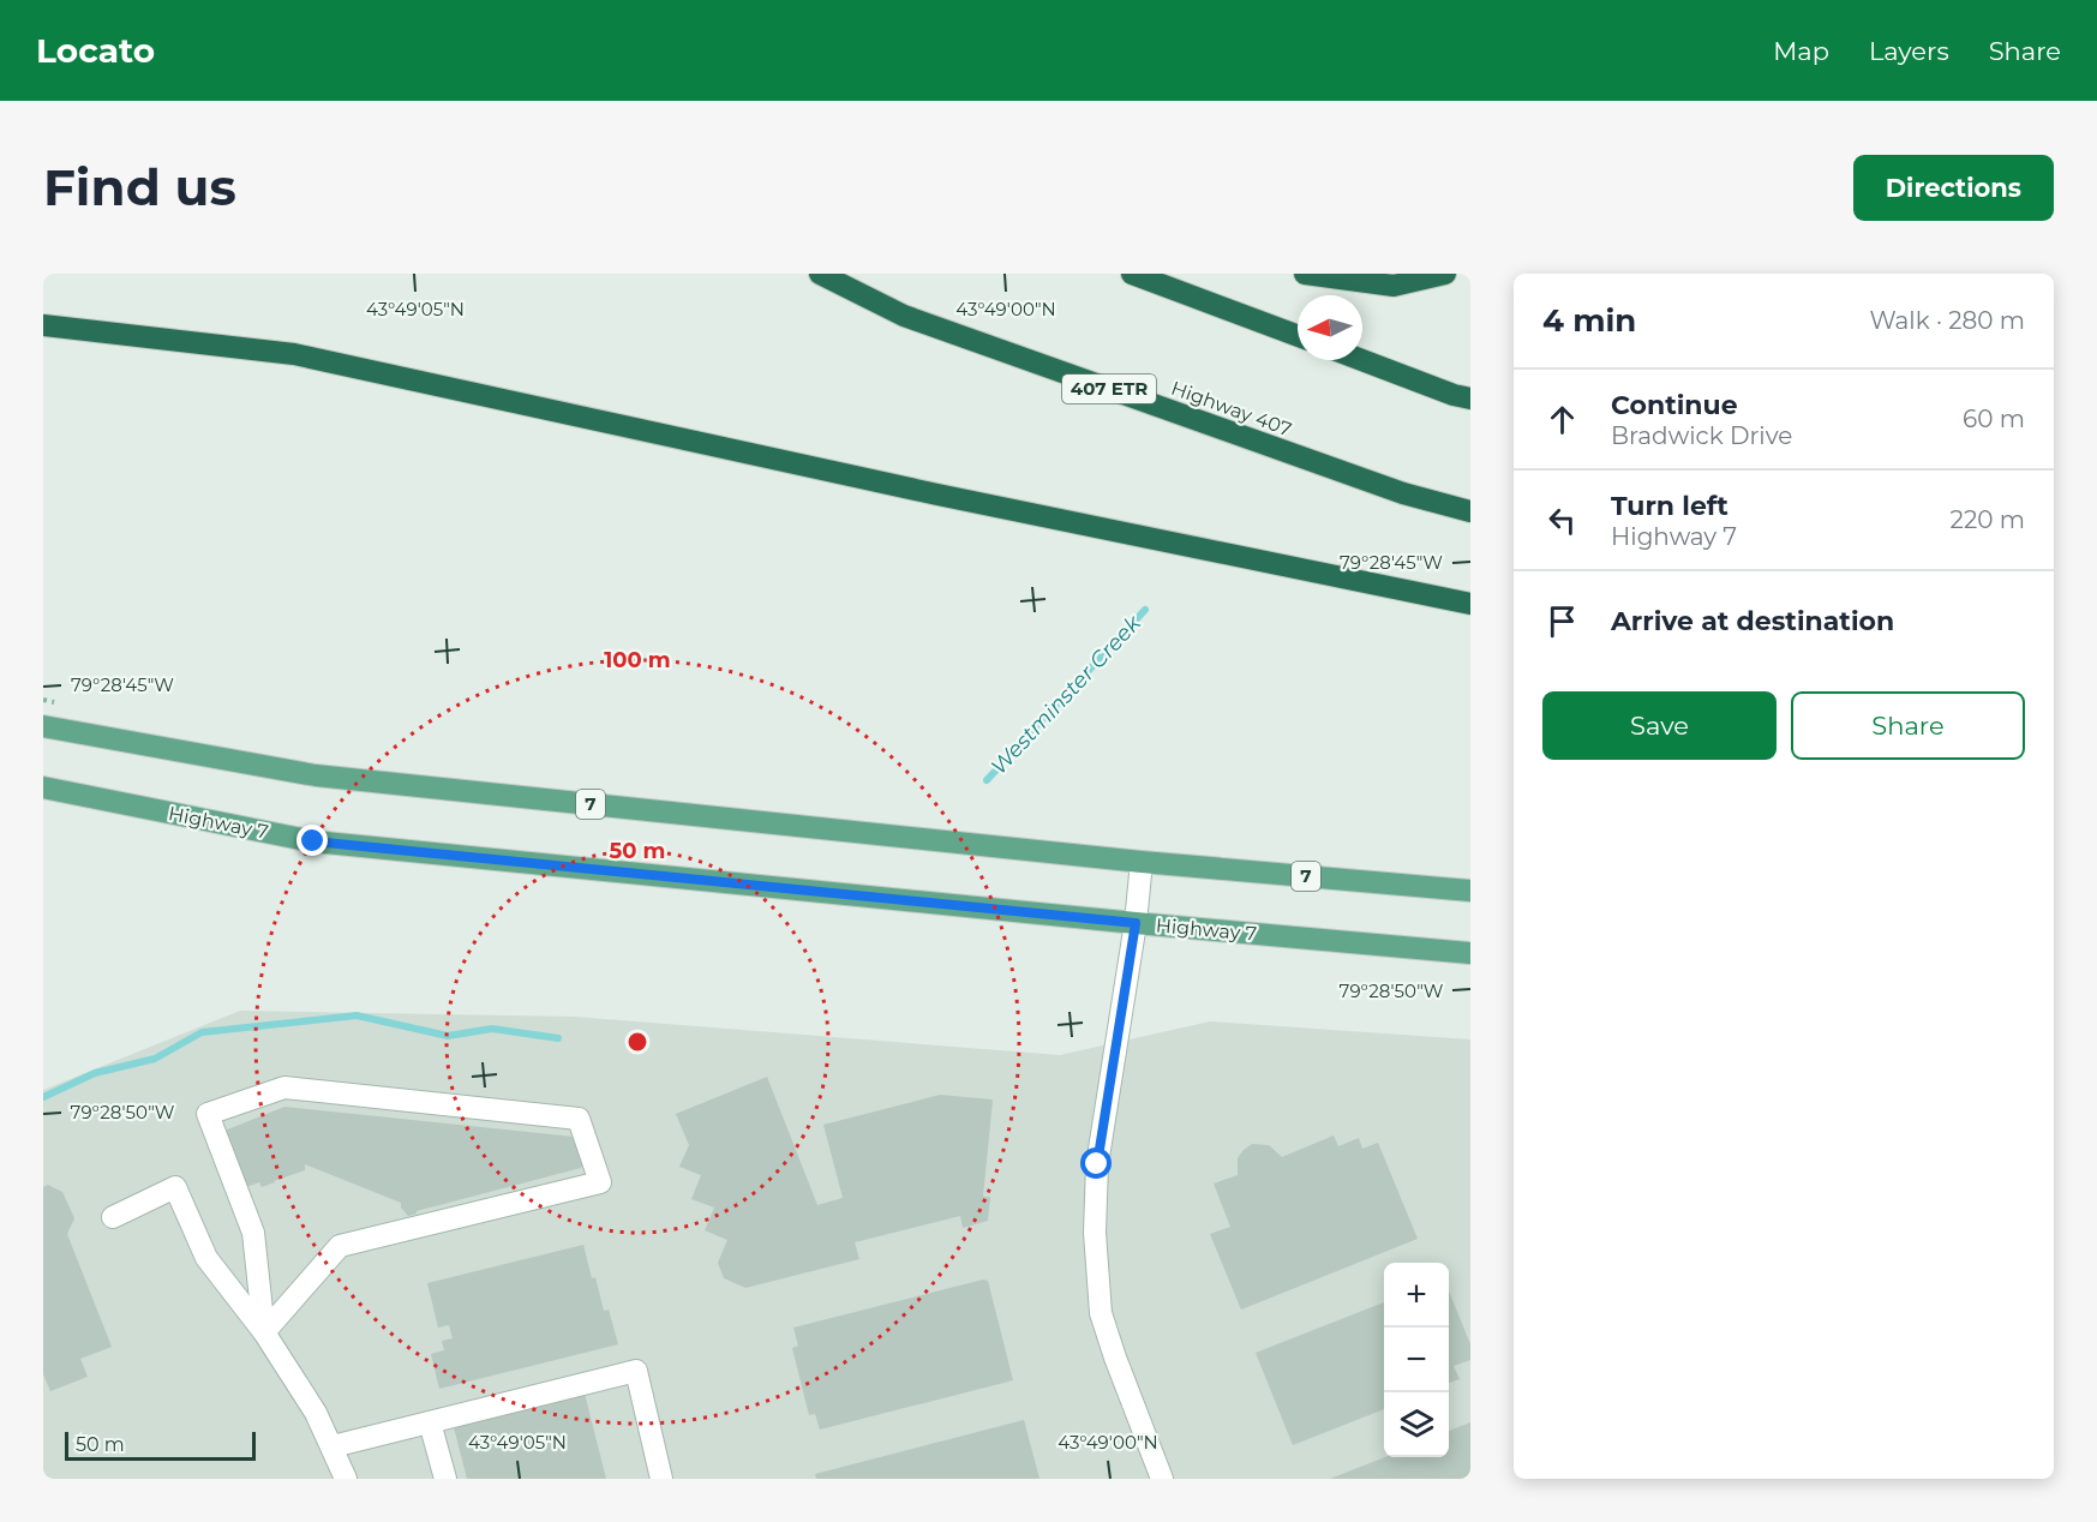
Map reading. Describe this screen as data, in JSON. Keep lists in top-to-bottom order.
{
  "streets": {
    "highway": ["407 ETR", "Highway 407"],
    "main road": ["7", "Highway 7"]
  },
  "water": ["Westminster Creek"],
  "scale_bar": "50 m",
  "north": "left",
  "page": {
    "header": "Locato",
    "nav": ["Map", "Layers", "Share"],
    "buttons": [
      "Directions",
      ["Save", "Share"]
    ],
    "title": "Find us",
    "heading": ["4 min", "Walk · 280 m"],
    "list": [
      ["Continue", "Bradwick Drive", "60 m"],
      ["Turn left", "Highway 7", "220 m"],
      "Arrive at destination"
    ],
    "map_buttons": ["+", "−"],
    "scale": "50 m"
  },
  "coordinates": [
    "43°49'05\"N",
    "43°49'00\"N",
    "79°28'45\"W",
    "79°28'50\"W"
  ],
  "rings": ["100 m", "50 m"]
}
